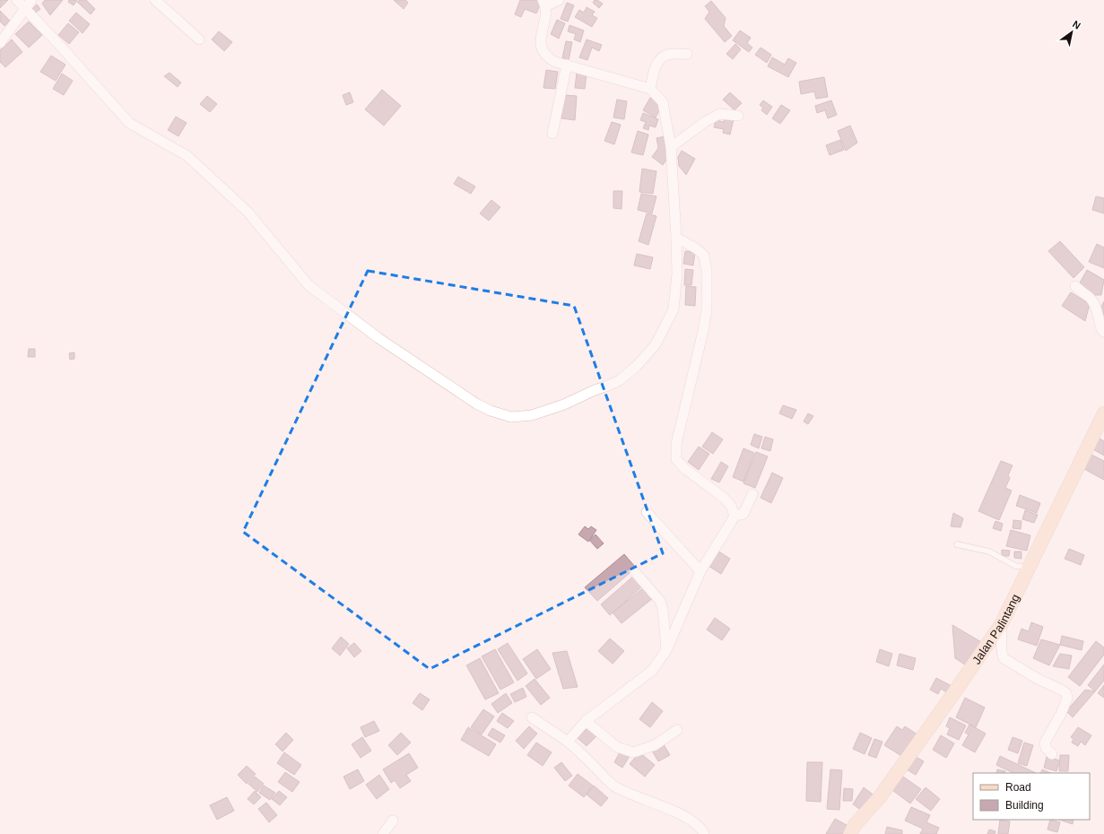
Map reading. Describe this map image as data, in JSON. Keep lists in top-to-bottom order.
{
  "streets": {
    "street": ["Jalan Palintang"]
  },
  "legend": ["Road", "Building"],
  "north": "top right"
}
